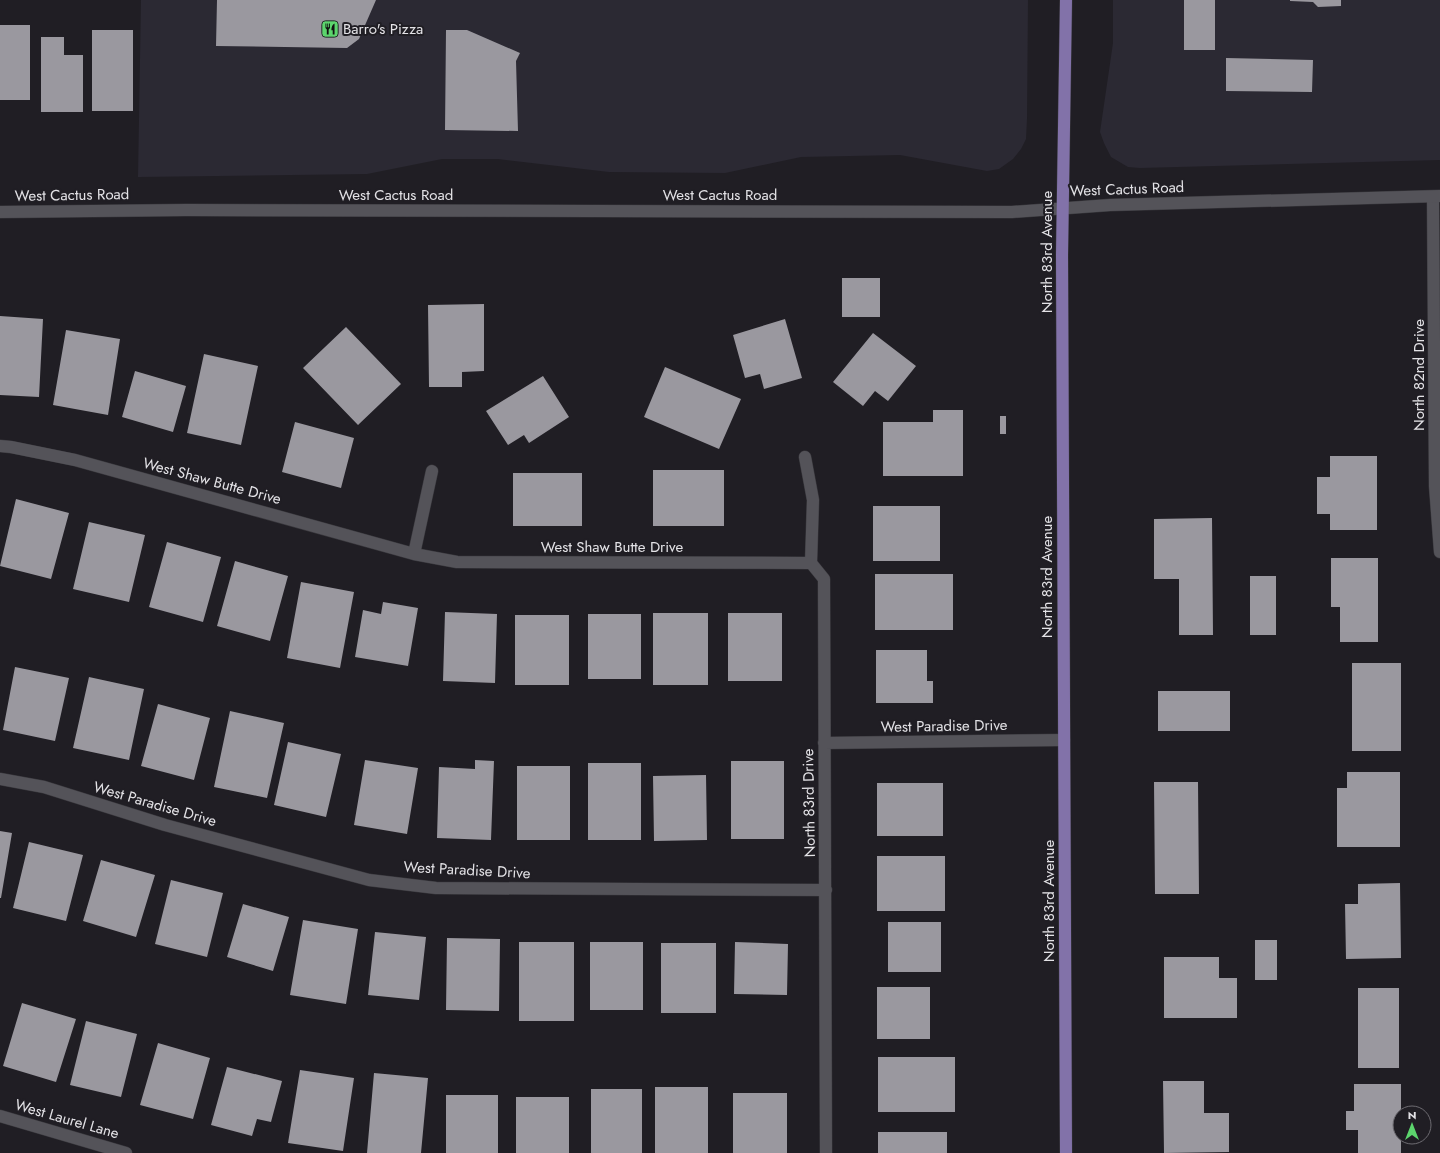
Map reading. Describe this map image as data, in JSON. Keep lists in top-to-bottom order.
{
  "streets": {
    "main road": ["North 83rd Avenue"],
    "street": [
      "West Cactus Road",
      "North 82nd Drive",
      "West Shaw Butte Drive",
      "West Paradise Drive",
      "North 83rd Drive",
      "West Laurel Lane"
    ]
  },
  "crossings": [
    ["West Cactus Road", "North 83rd Avenue"],
    ["West Cactus Road", "North 82nd Drive"],
    ["North 83rd Avenue", "West Paradise Drive"],
    ["West Shaw Butte Drive", "North 83rd Drive"],
    ["West Paradise Drive", "North 83rd Drive"]
  ],
  "places": {
    "restaurant": ["Barro's Pizza"]
  },
  "north": "top"
}
